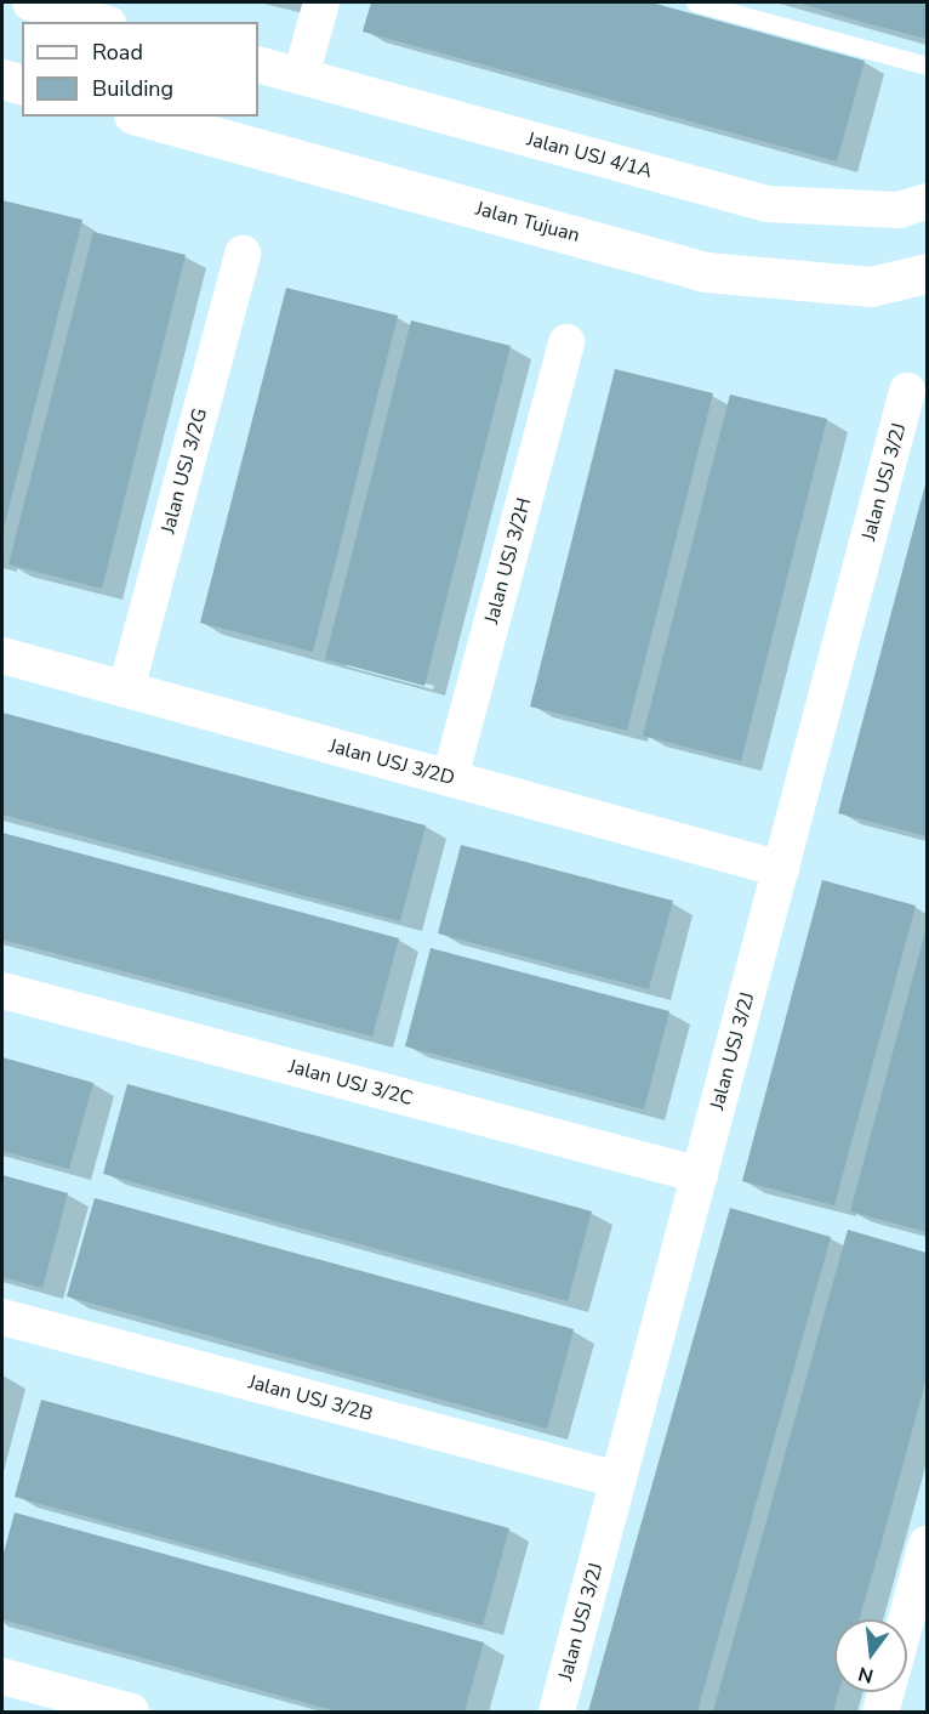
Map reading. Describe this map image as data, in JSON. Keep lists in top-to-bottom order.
{
  "streets": {
    "street": [
      "Jalan USJ 4/1A",
      "Jalan Tujuan",
      "Jalan USJ 3/2G",
      "Jalan USJ 3/2J",
      "Jalan USJ 3/2H",
      "Jalan USJ 3/2D",
      "Jalan USJ 3/2C",
      "Jalan USJ 3/2B"
    ]
  },
  "crossings": [
    ["Jalan USJ 3/2G", "Jalan USJ 3/2D"],
    ["Jalan USJ 3/2J", "Jalan USJ 3/2D"],
    ["Jalan USJ 3/2J", "Jalan USJ 3/2C"],
    ["Jalan USJ 3/2J", "Jalan USJ 3/2B"],
    ["Jalan USJ 3/2H", "Jalan USJ 3/2D"]
  ],
  "legend": ["Road", "Building"],
  "north": "bottom"
}
